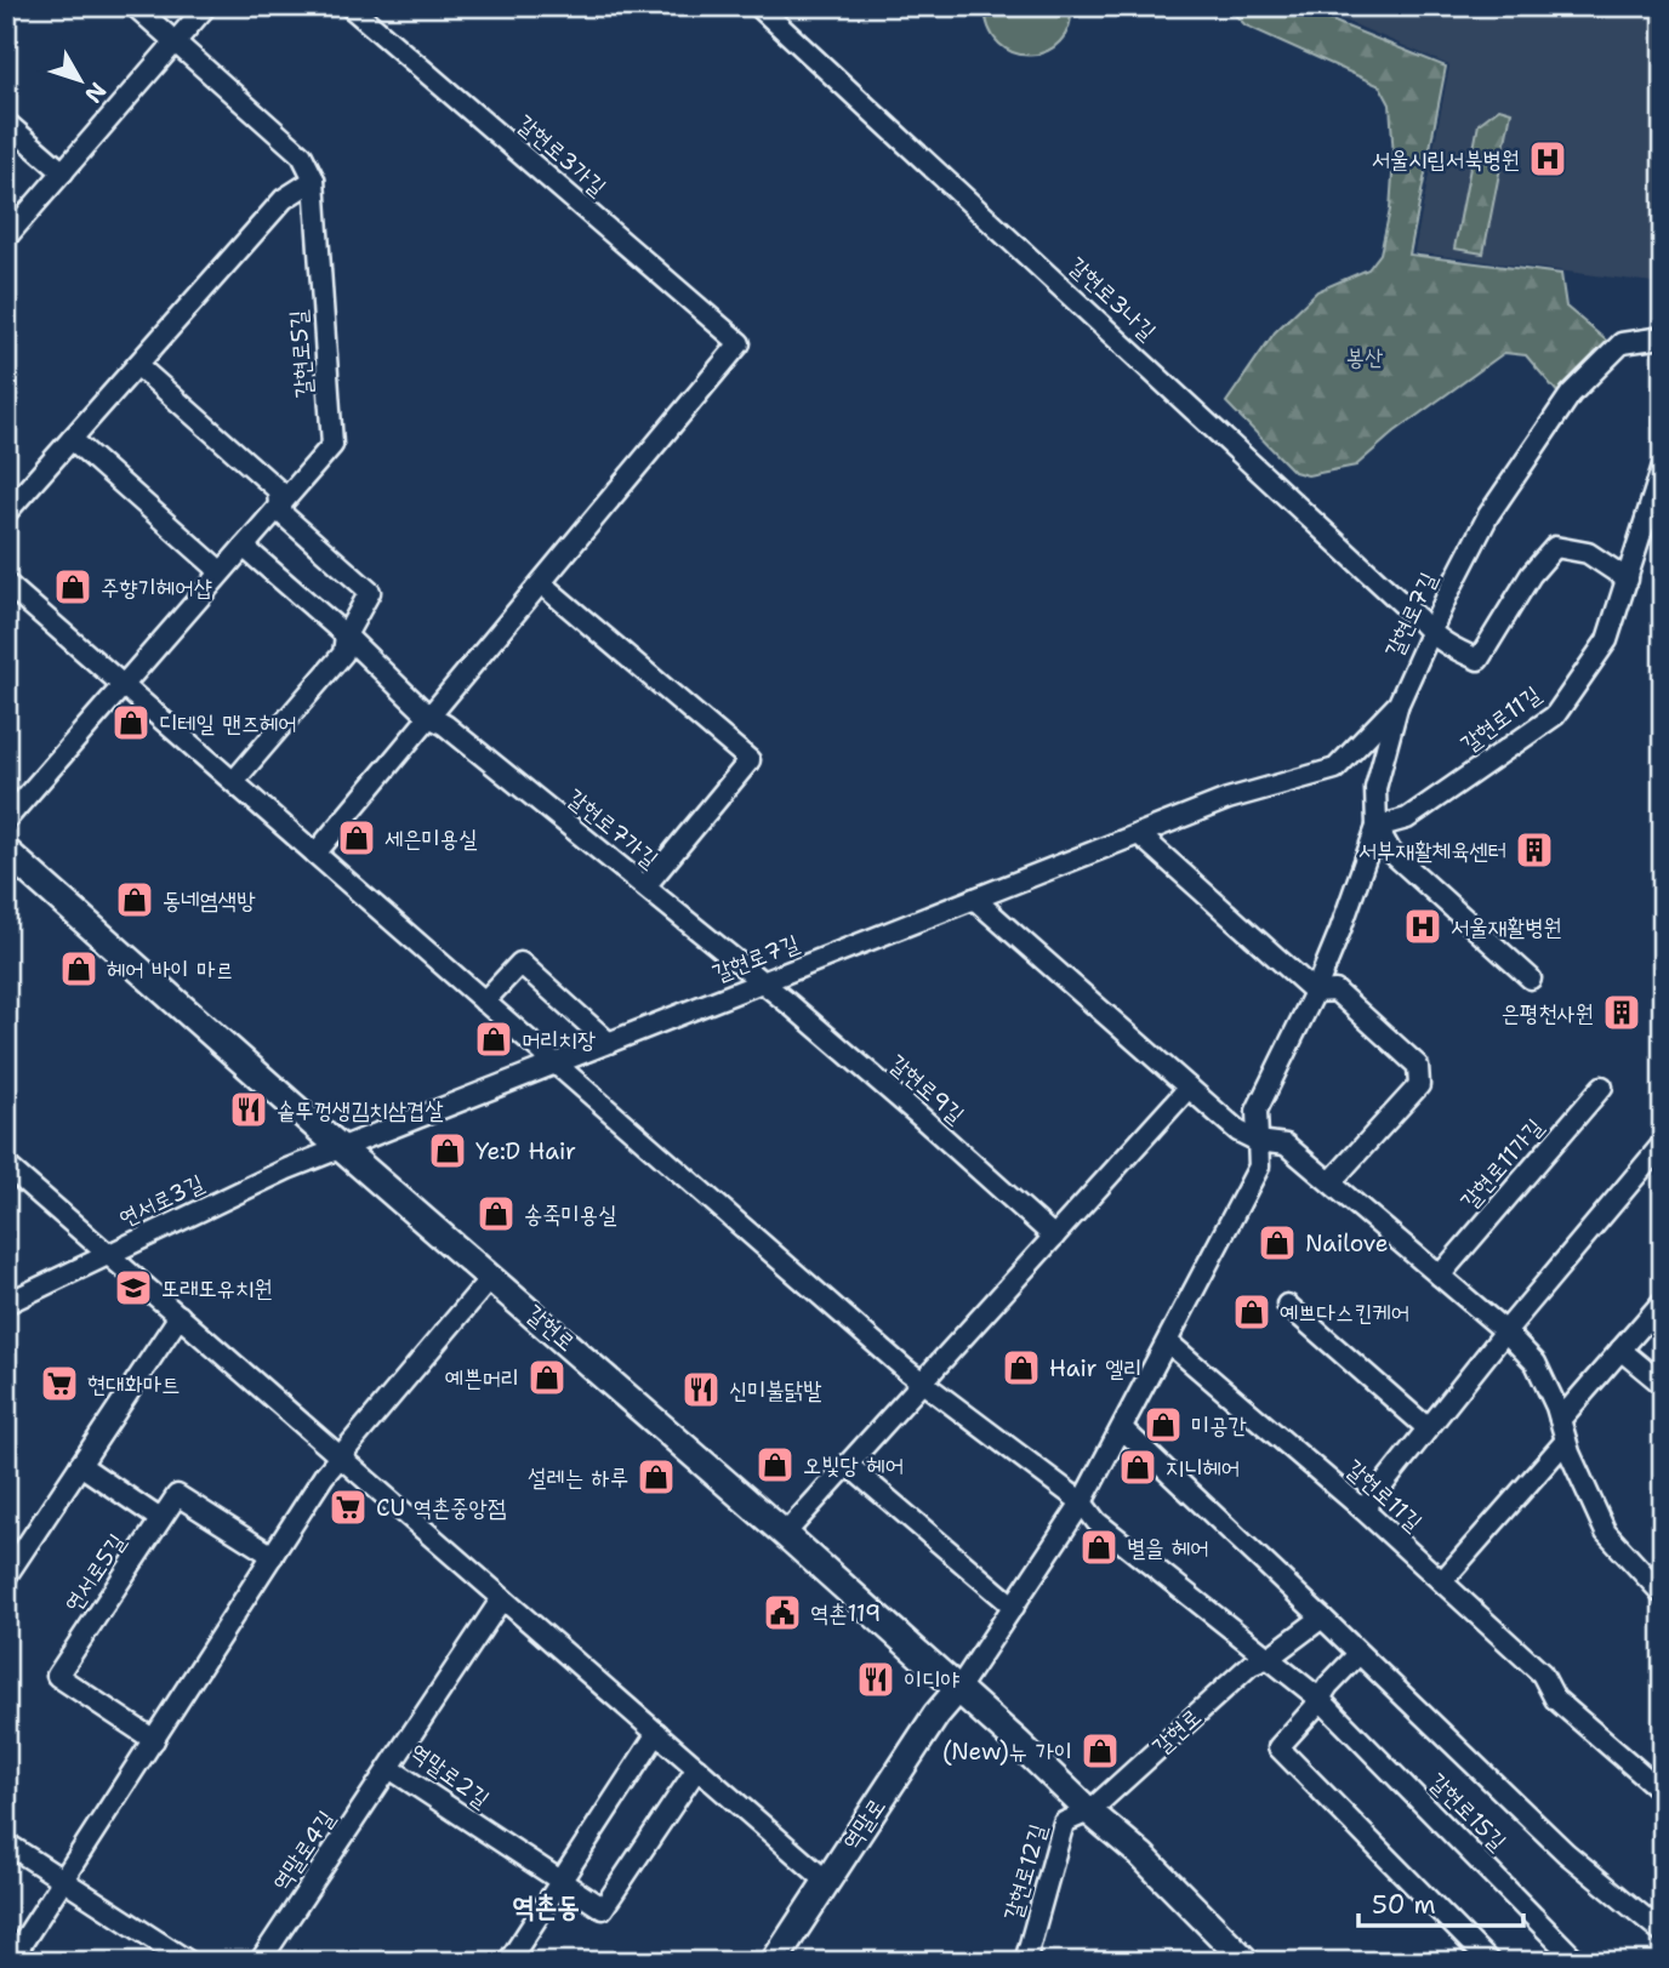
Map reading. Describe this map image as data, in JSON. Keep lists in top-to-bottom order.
{
  "streets": {
    "main road": ["갈현로", "역말로"],
    "street": [
      "갈현로3가길",
      "갈현로3나길",
      "갈현로5길",
      "갈현로7길",
      "갈현로11길",
      "갈현로7가길",
      "갈현로9길",
      "갈현로11가길",
      "연서로3길",
      "연서로5길",
      "역말로2길",
      "갈현로15길",
      "역말로4길",
      "갈현로12길"
    ]
  },
  "crossings": [
    ["갈현로3나길", "갈현로7길"],
    ["갈현로3나길", "갈현로11길"],
    ["갈현로7길", "갈현로7가길"],
    ["갈현로7길", "갈현로9길"],
    ["갈현로7길", "연서로3길"],
    ["갈현로7길", "갈현로"],
    ["갈현로7가길", "갈현로9길"],
    ["연서로3길", "갈현로"],
    ["갈현로", "갈현로15길"],
    ["갈현로", "역말로"],
    ["갈현로", "갈현로12길"],
    ["역말로2길", "역말로4길"]
  ],
  "districts": ["역촌동"],
  "parks": ["봉산"],
  "places": {
    "hospital": ["서울시립서북병원", "서울재활병원"],
    "shop": [
      "주향기헤어샵",
      "디테일 맨즈헤어",
      "세은미용실",
      "동네염색방",
      "헤어 바이 마르",
      "머리치장",
      "Ye:D Hair",
      "송죽미용실",
      "Nailove",
      "예쁘다스킨케어",
      "Hair 엘리",
      "예쁜머리",
      "미공간",
      "오빛당 헤어",
      "지니헤어",
      "설레는 하루",
      "별을 헤어",
      "(New)뉴 가이"
    ],
    "building": ["서부재활체육센터", "은평천사원"],
    "restaurant": ["솥뚜껑생김치삼겹살", "신미불닭발", "이디야"],
    "school or university": ["또래또유치원"],
    "supermarket": ["현대화마트", "CU 역촌중앙점"],
    "public building": ["역촌119"]
  },
  "scale_bar": "50 m",
  "north": "bottom right"
}
